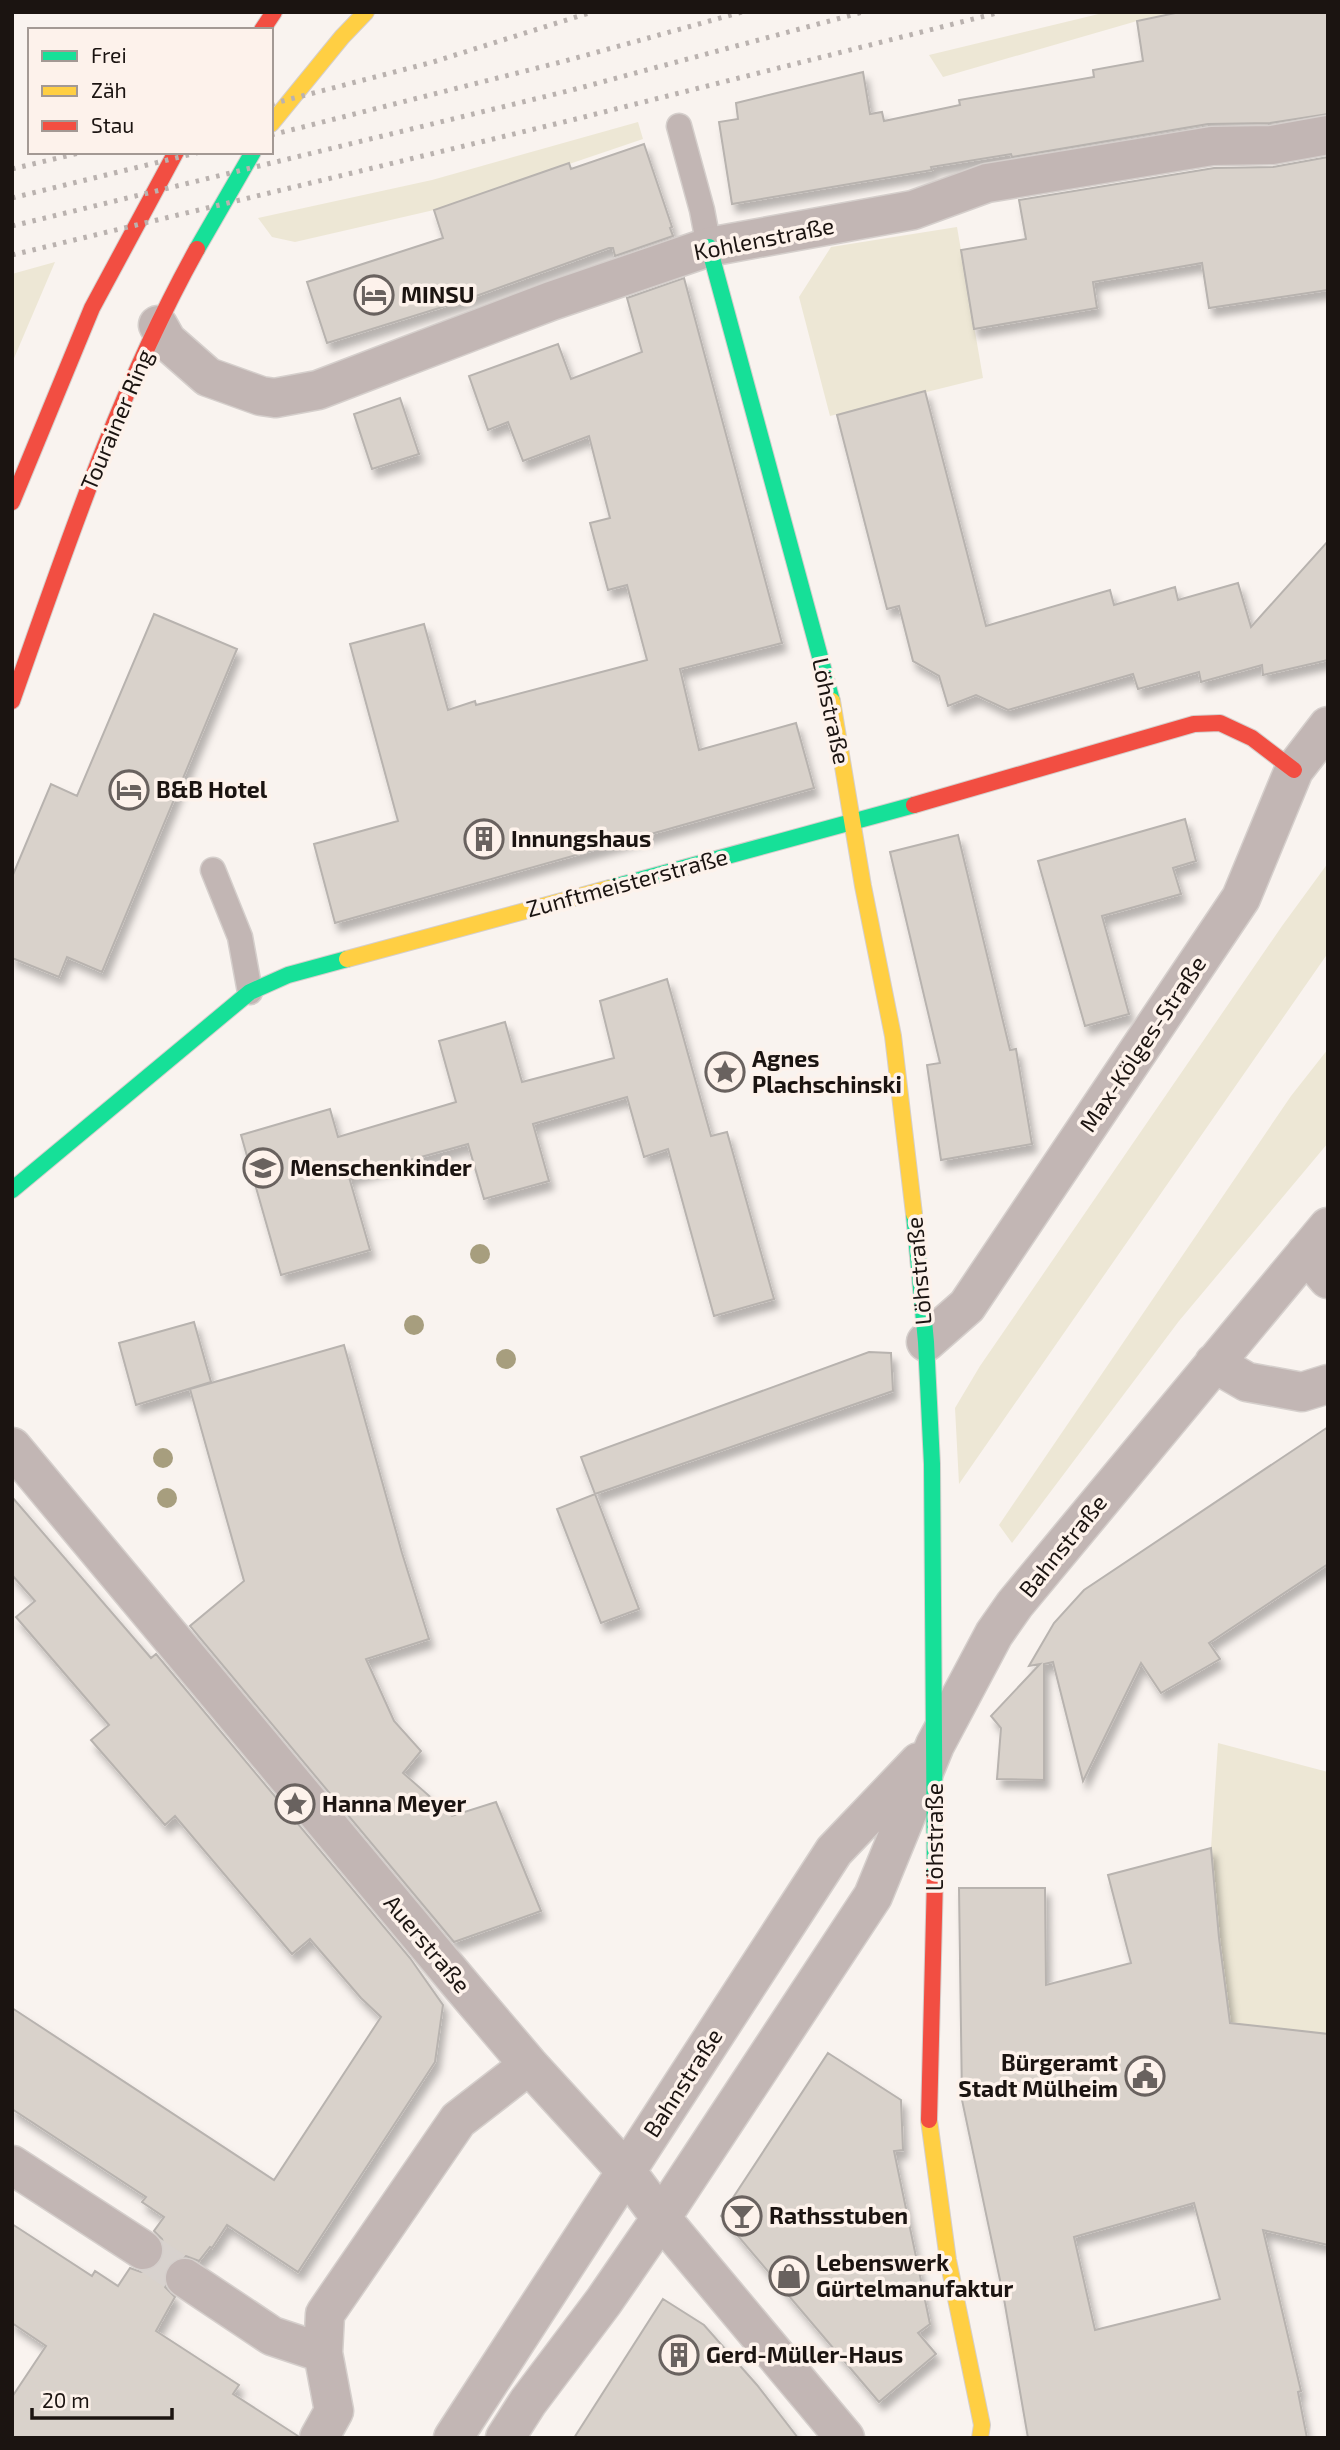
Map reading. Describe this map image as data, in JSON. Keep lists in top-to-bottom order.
{
  "streets": {
    "street": [
      "Kohlenstraße",
      "Tourainer Ring",
      "Löhstraße",
      "Zunftmeisterstraße",
      "Max-Kölges-Straße",
      "Bahnstraße",
      "Auerstraße"
    ]
  },
  "crossings": [
    ["Kohlenstraße", "Tourainer Ring"],
    ["Kohlenstraße", "Löhstraße"],
    ["Löhstraße", "Zunftmeisterstraße"],
    ["Löhstraße", "Max-Kölges-Straße"],
    ["Löhstraße", "Bahnstraße"],
    ["Zunftmeisterstraße", "Max-Kölges-Straße"],
    ["Bahnstraße", "Auerstraße"]
  ],
  "places": {
    "hotel": ["MINSU", "B&B Hotel"],
    "building": ["Innungshaus", "Gerd-Müller-Haus"],
    "place": ["Agnes Plachschinski", "Hanna Meyer"],
    "school or university": ["Menschenkinder"],
    "public building": ["Bürgeramt Stadt Mülheim"],
    "bar": ["Rathsstuben"],
    "shop": ["Lebenswerk Gürtelmanufaktur"]
  },
  "legend": ["Frei", "Zäh", "Stau"],
  "scale_bar": "20 m"
}
